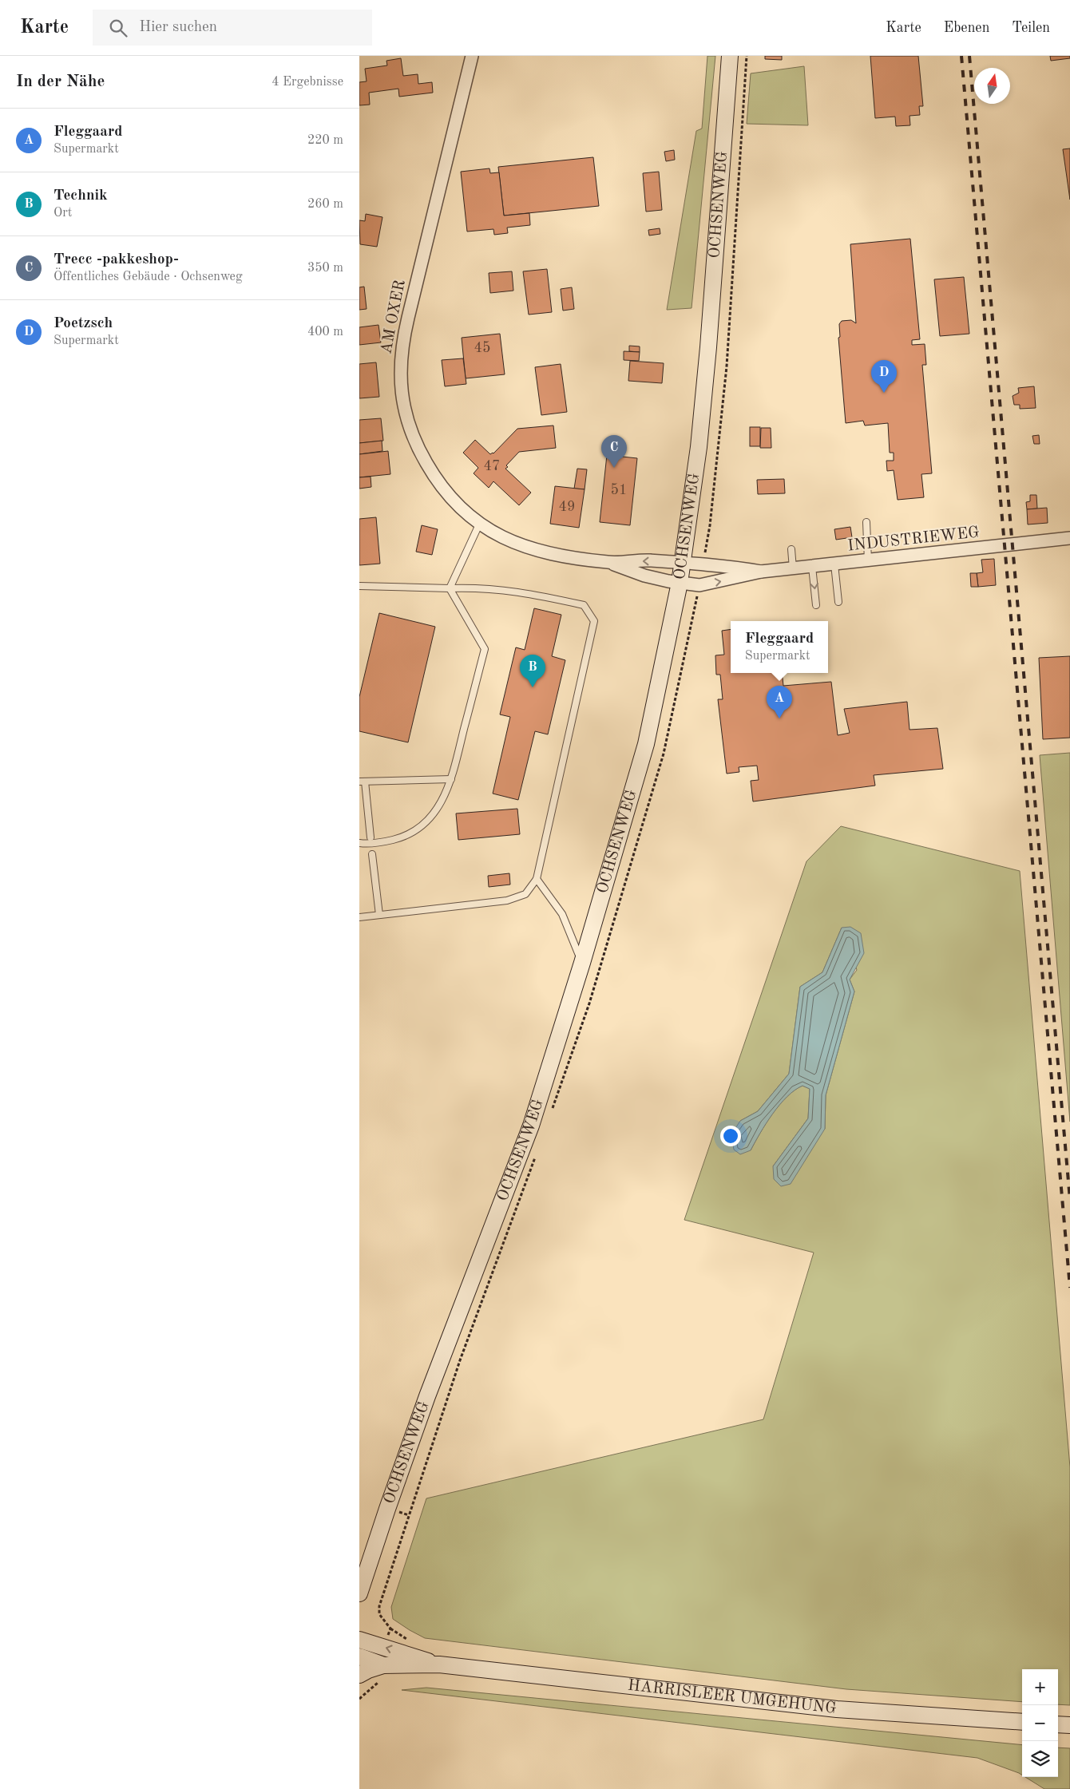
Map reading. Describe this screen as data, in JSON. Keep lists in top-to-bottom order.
{
  "streets": {
    "main road": ["OCHSENWEG", "HARRISLEER UMGEHUNG"],
    "street": ["AM OXER", "INDUSTRIEWEG"]
  },
  "crossings": [
    ["OCHSENWEG", "AM OXER"],
    ["OCHSENWEG", "INDUSTRIEWEG"],
    ["AM OXER", "INDUSTRIEWEG"]
  ],
  "house_numbers": [
    "45",
    "47",
    "51",
    "49"
  ],
  "north": "top",
  "page": {
    "header": "Karte",
    "search": "Hier suchen",
    "nav": ["Karte", "Ebenen", "Teilen"],
    "heading": ["In der Nähe", "4 Ergebnisse"],
    "list": [
      {
        "mark": "A",
        "name": "Fleggaard",
        "note": "Supermarkt",
        "value": "220 m"
      },
      {
        "mark": "B",
        "name": "Technik",
        "note": "Ort",
        "value": "260 m"
      },
      {
        "mark": "C",
        "name": "Trecc -pakkeshop-",
        "note": "Öffentliches Gebäude · Ochsenweg",
        "value": "350 m"
      },
      {
        "mark": "D",
        "name": "Poetzsch",
        "note": "Supermarkt",
        "value": "400 m"
      }
    ],
    "pins": [
      "D",
      "C",
      "B",
      "A"
    ],
    "popup": ["Fleggaard", "Supermarkt"],
    "map_buttons": ["+", "−"]
  }
}
